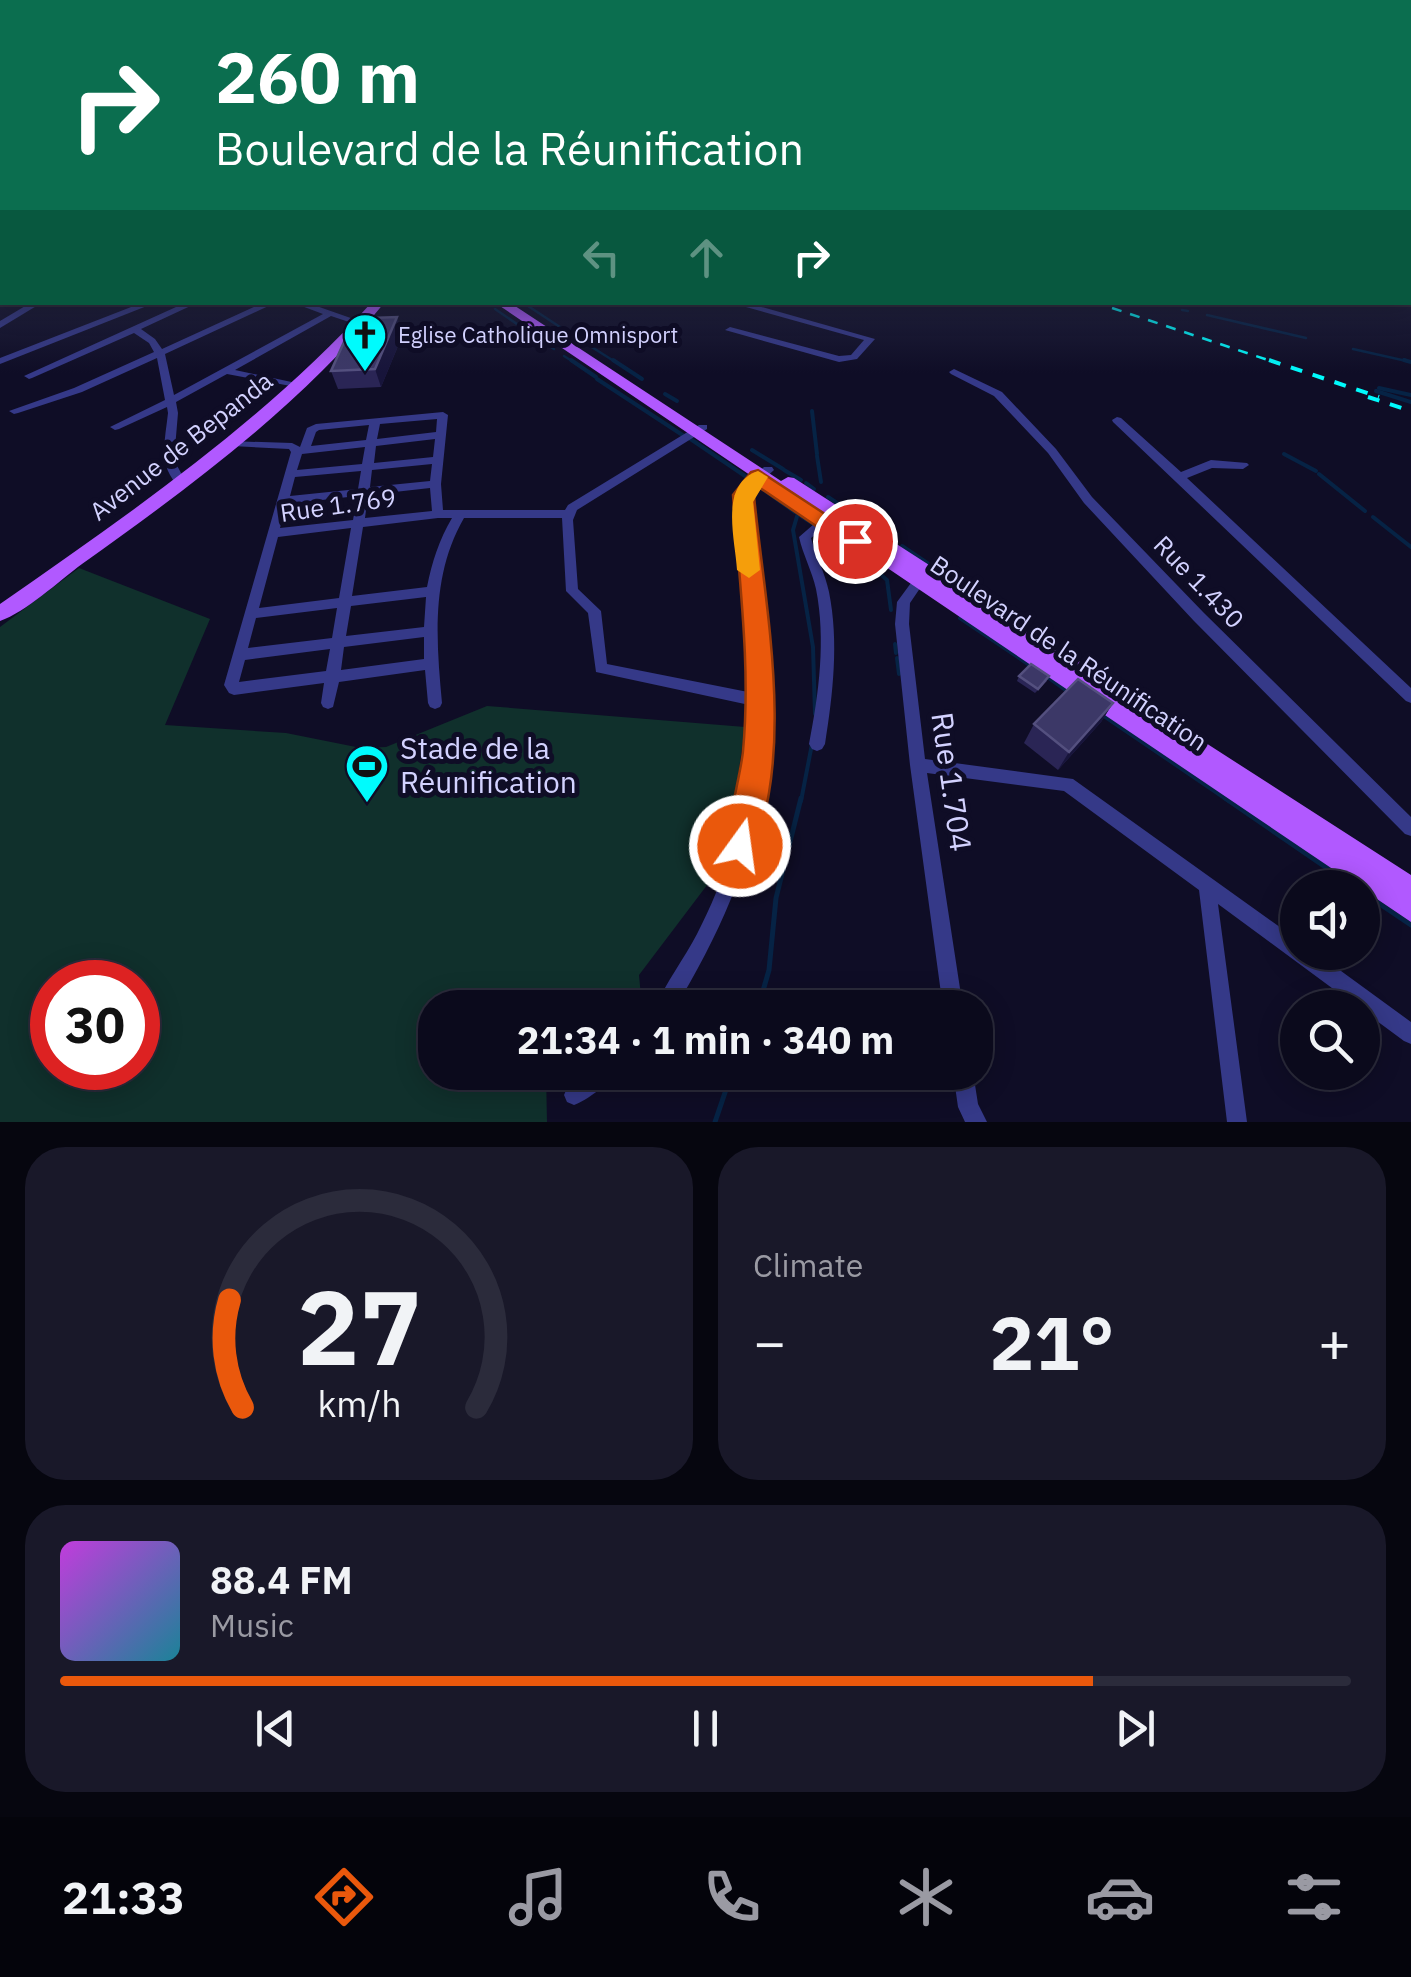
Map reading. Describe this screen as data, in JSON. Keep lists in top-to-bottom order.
{
  "streets": {
    "main road": ["Avenue de Bepanda", "Boulevard de la Réunification"],
    "street": ["Rue 1.769", "Rue 1.430", "Rue 1.704"]
  },
  "crossings": [
    ["Boulevard de la Réunification", "Rue 1.704"]
  ],
  "places": {
    "church": ["Eglise Catholique Omnisport"],
    "sports": ["Stade de la Réunification"]
  },
  "page": {
    "turn": ["260 m", "Boulevard de la Réunification"],
    "limit": "30",
    "trip": "21:34 · 1 min · 340 m",
    "tile": "Climate",
    "heat": ["−", "21°", "+"],
    "song": ["88.4 FM", "Music"],
    "tabs": "21:33",
    "gauge": ["27", "km/h"]
  }
}
